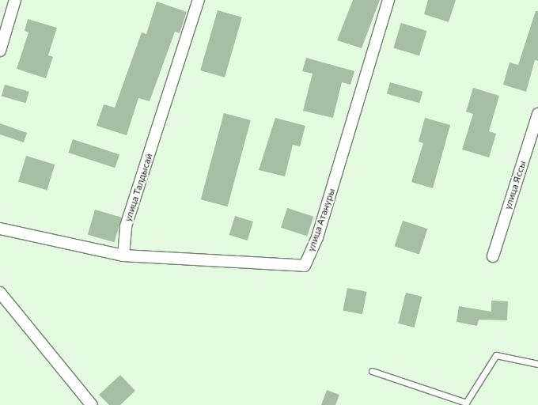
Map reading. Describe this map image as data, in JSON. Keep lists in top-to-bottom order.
{
  "streets": {
    "street": ["улица Яссы", "улица Талдысай", "улица Атануры"]
  },
  "crossings": [
    ["улица Талдысай", "улица Атануры"]
  ]
}
